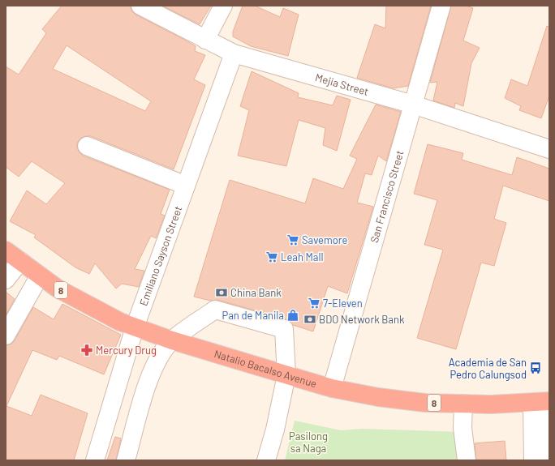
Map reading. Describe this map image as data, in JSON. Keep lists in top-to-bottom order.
{
  "streets": {
    "highway": ["8", "Natalio Bacalso Avenue"],
    "street": ["Mejia Street", "San Francisco Street", "Emiliano Sayson Street"]
  },
  "crossings": [
    ["Mejia Street", "San Francisco Street"],
    ["Mejia Street", "Emiliano Sayson Street"],
    ["San Francisco Street", "Natalio Bacalso Avenue"],
    ["Emiliano Sayson Street", "Natalio Bacalso Avenue"]
  ],
  "parks": ["Pasilong sa Naga"],
  "places": {
    "supermarket": ["Savemore", "Leah Mall", "7-Eleven"],
    "bank": ["China Bank", "BDO Network Bank"],
    "shop": ["Pan de Manila"],
    "pharmacy": ["Mercury Drug"],
    "bus stop": ["Academia de San Pedro Calungsod"]
  }
}
